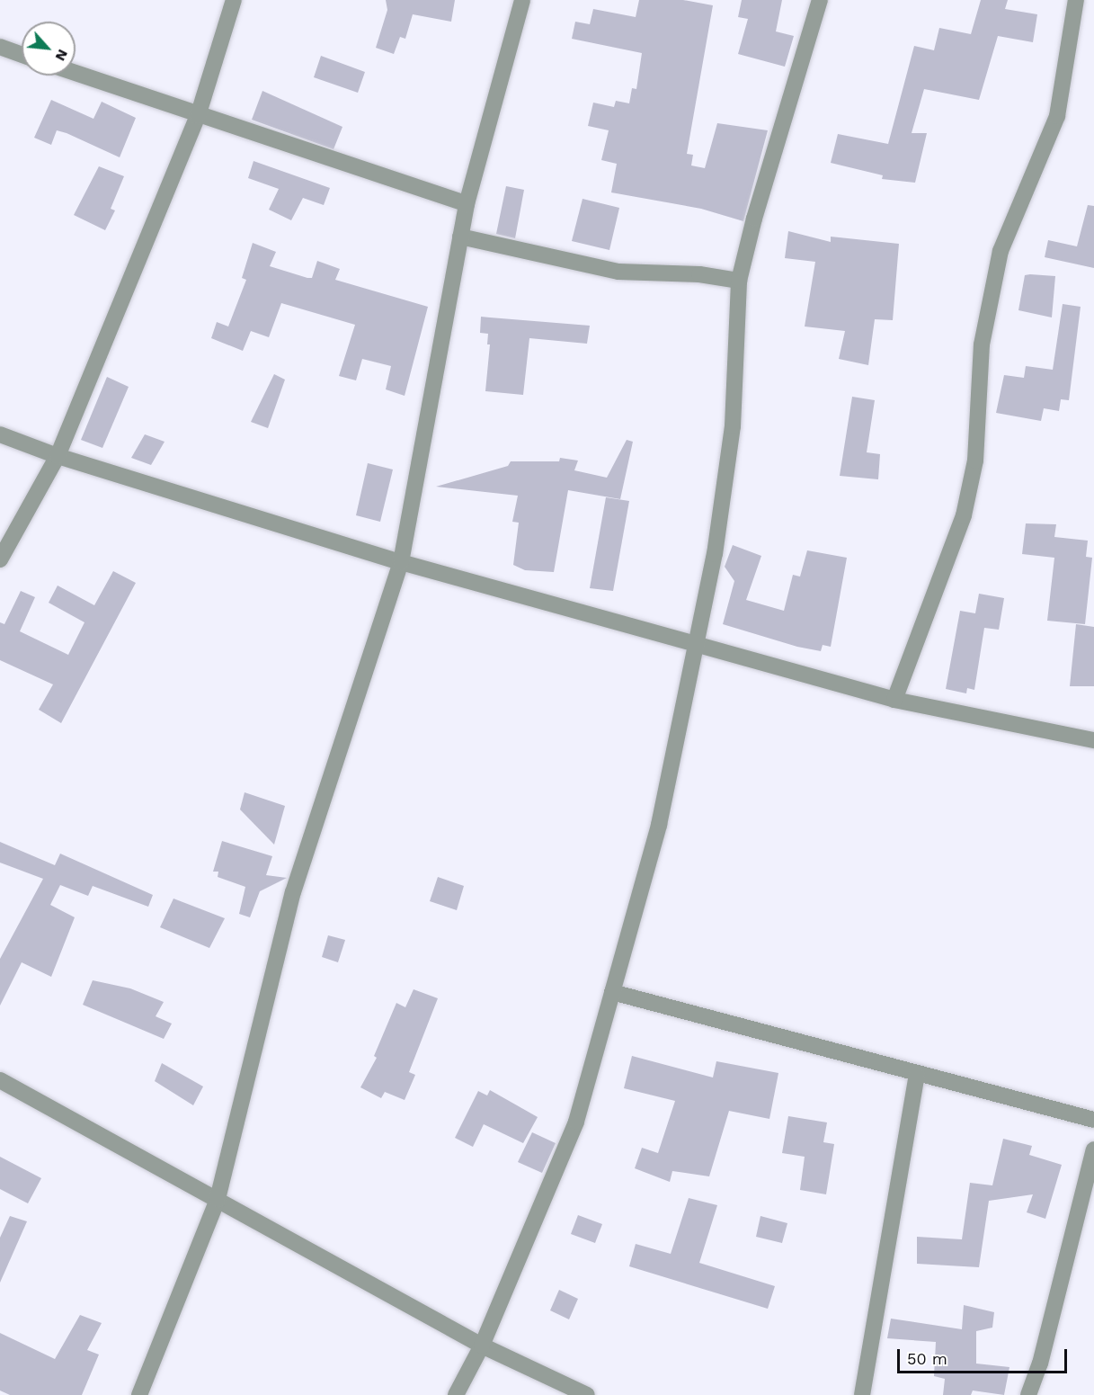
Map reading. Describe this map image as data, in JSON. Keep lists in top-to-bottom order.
{
  "scale_bar": "50 m",
  "north": "bottom right"
}
